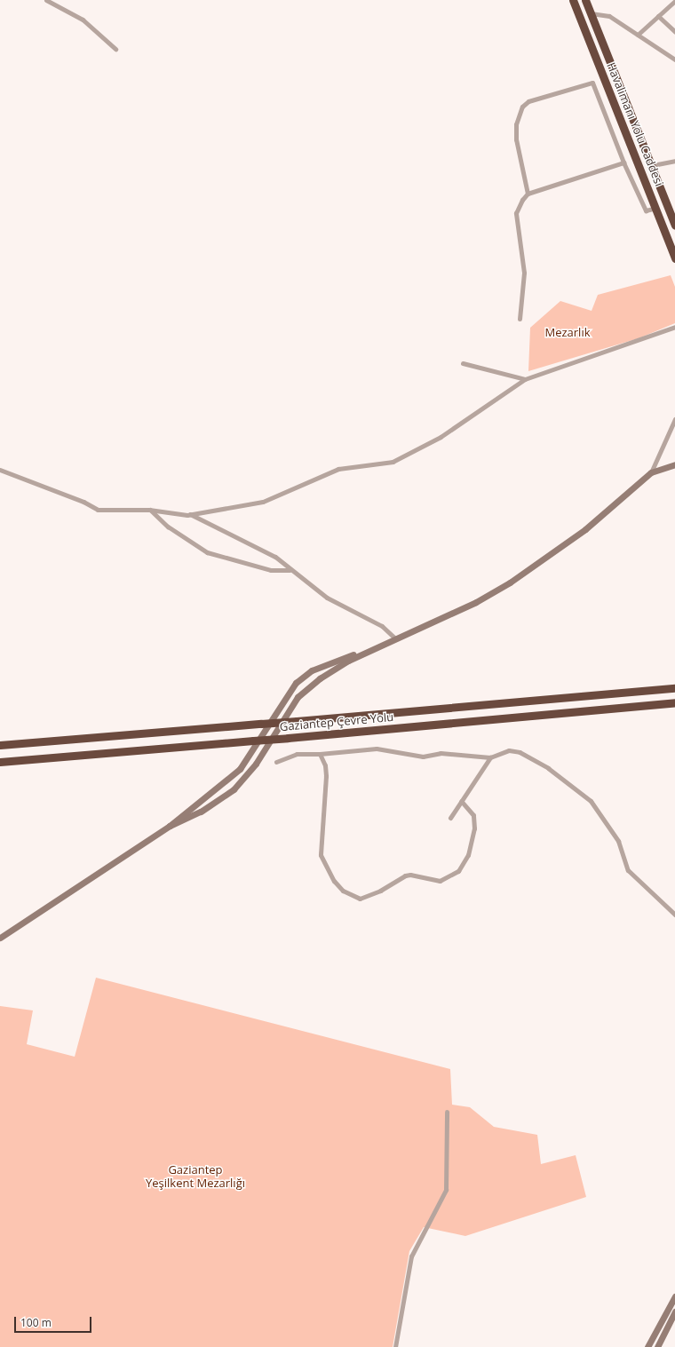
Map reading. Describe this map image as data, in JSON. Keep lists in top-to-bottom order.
{
  "streets": {
    "highway": ["Havalimanı Yolu Caddesi", "Gaziantep Çevre Yolu"]
  },
  "parks": ["Mezarlık", "Gaziantep Yeşilkent Mezarlığı"],
  "scale_bar": "100 m"
}
